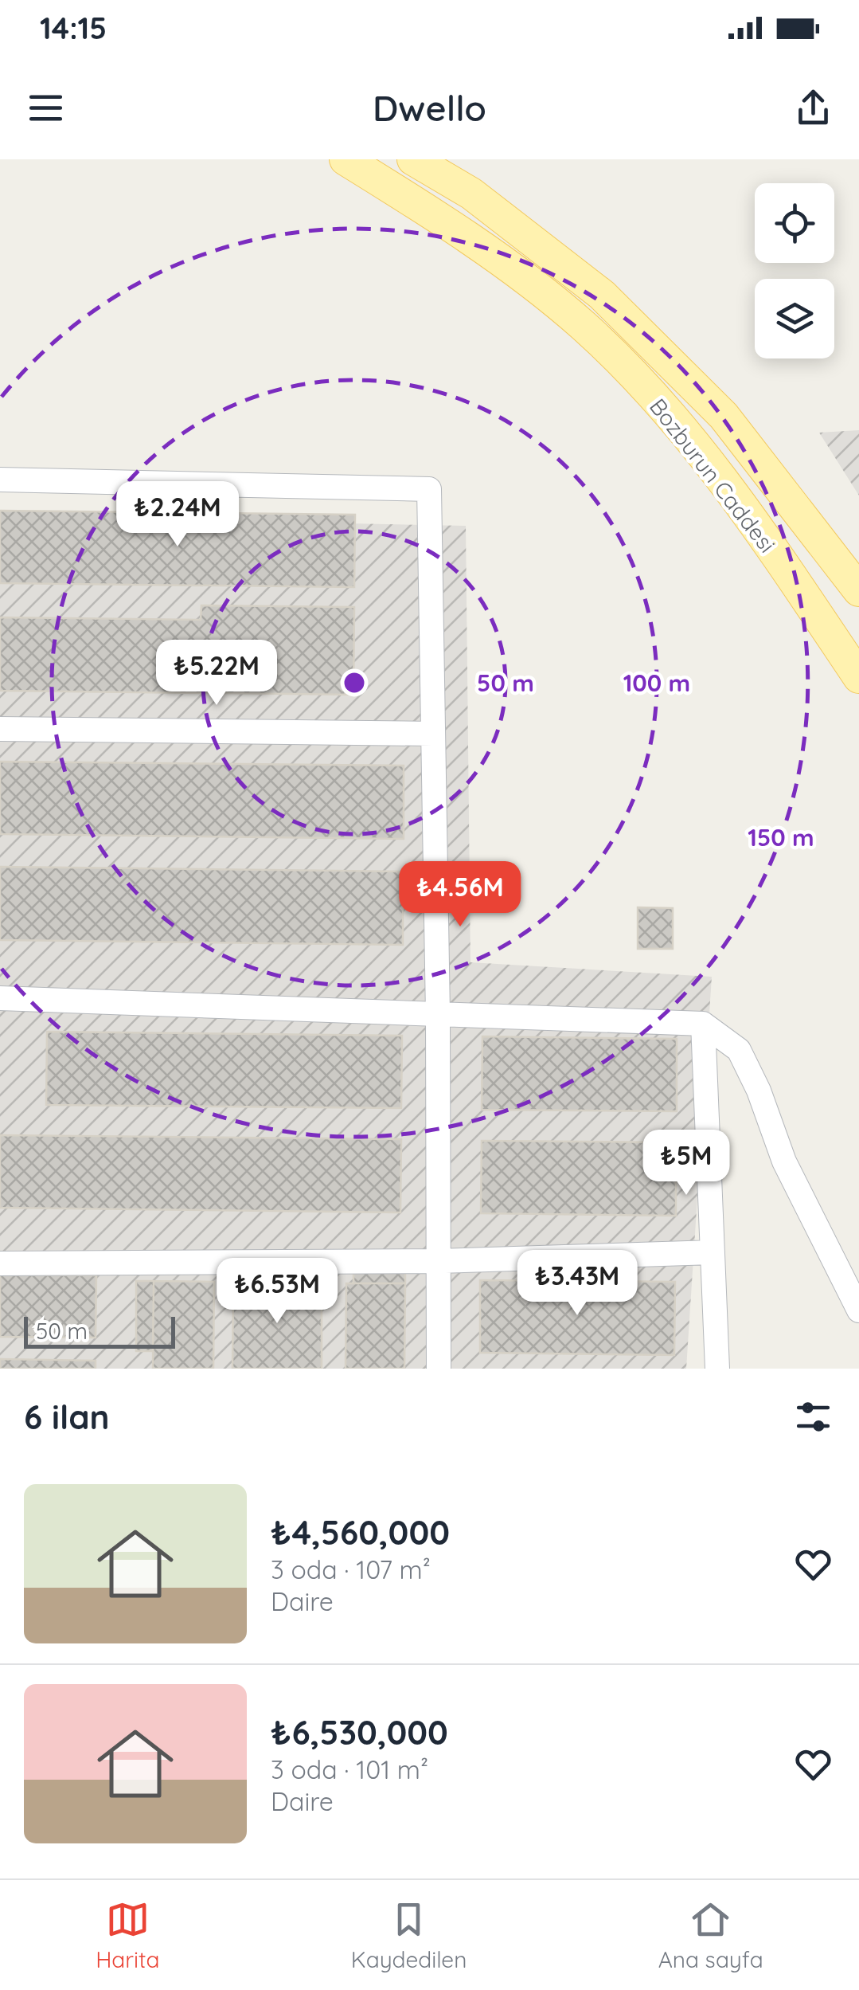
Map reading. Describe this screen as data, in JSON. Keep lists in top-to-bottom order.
{
  "streets": {
    "main road": ["Bozburun Caddesi"]
  },
  "scale_bar": "50 m",
  "page": {
    "status": "14:15",
    "header": "Dwello",
    "price": [
      "₺2.24M",
      "₺5.22M",
      "₺4.56M",
      "₺5M",
      "₺3.43M",
      "₺6.53M"
    ],
    "scale": "50 m",
    "heading": "6 ilan",
    "list": [
      {
        "name": "₺4,560,000",
        "note": "3 oda · 107 m² · Daire"
      },
      {
        "name": "₺6,530,000",
        "note": "3 oda · 101 m² · Daire"
      }
    ],
    "tabs": ["Harita", "Kaydedilen", "Ana sayfa"]
  },
  "rings": ["50 m", "100 m", "150 m"]
}
